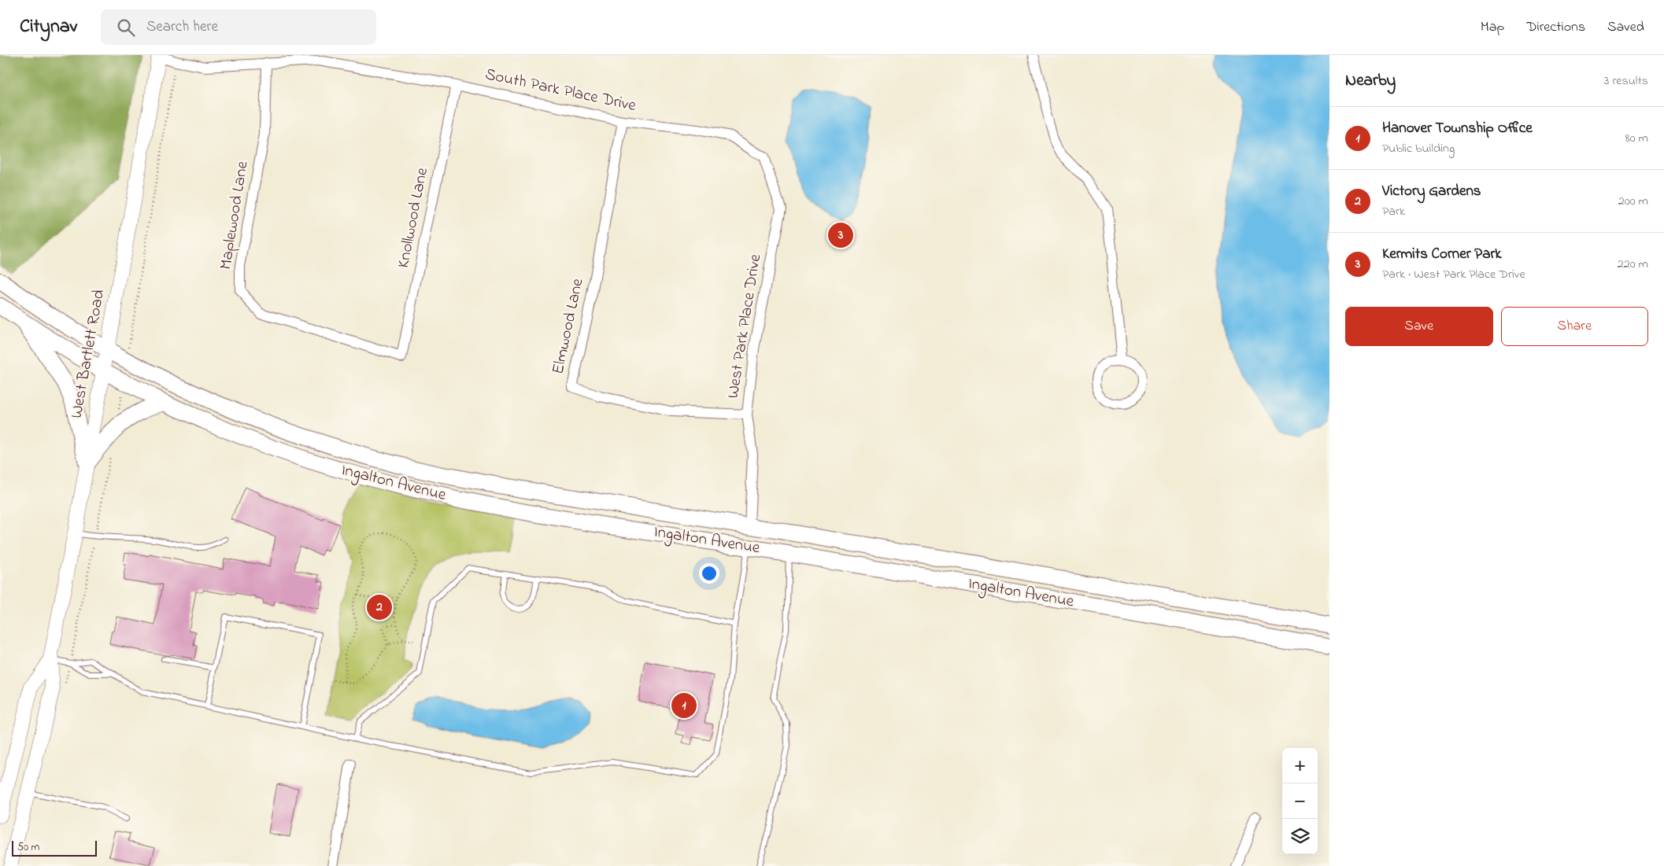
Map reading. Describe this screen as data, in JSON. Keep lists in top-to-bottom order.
{
  "streets": {
    "main road": ["Ingalton Avenue"],
    "street": [
      "South Park Place Drive",
      "Maplewood Lane",
      "Knollwood Lane",
      "Elmwood Lane",
      "West Park Place Drive",
      "West Bartlett Road"
    ]
  },
  "crossings": [
    ["South Park Place Drive", "Maplewood Lane"],
    ["South Park Place Drive", "Knollwood Lane"],
    ["South Park Place Drive", "Elmwood Lane"],
    ["South Park Place Drive", "West Park Place Drive"],
    ["South Park Place Drive", "West Bartlett Road"],
    ["Maplewood Lane", "Knollwood Lane"],
    ["Elmwood Lane", "West Park Place Drive"],
    ["West Park Place Drive", "Ingalton Avenue"],
    ["West Bartlett Road", "Ingalton Avenue"]
  ],
  "scale_bar": "50 m",
  "page": {
    "header": "Citynav",
    "search": "Search here",
    "nav": ["Map", "Directions", "Saved"],
    "heading": ["Nearby", "3 results"],
    "list": [
      {
        "mark": "1",
        "name": "Hanover Township Office",
        "note": "Public building",
        "value": "80 m"
      },
      {
        "mark": "2",
        "name": "Victory Gardens",
        "note": "Park",
        "value": "200 m"
      },
      {
        "mark": "3",
        "name": "Kermits Corner Park",
        "note": "Park · West Park Place Drive",
        "value": "220 m"
      }
    ],
    "pins": ["3", "2", "1"],
    "buttons": ["Save", "Share"],
    "map_buttons": ["+", "−"],
    "scale": "50 m"
  }
}
